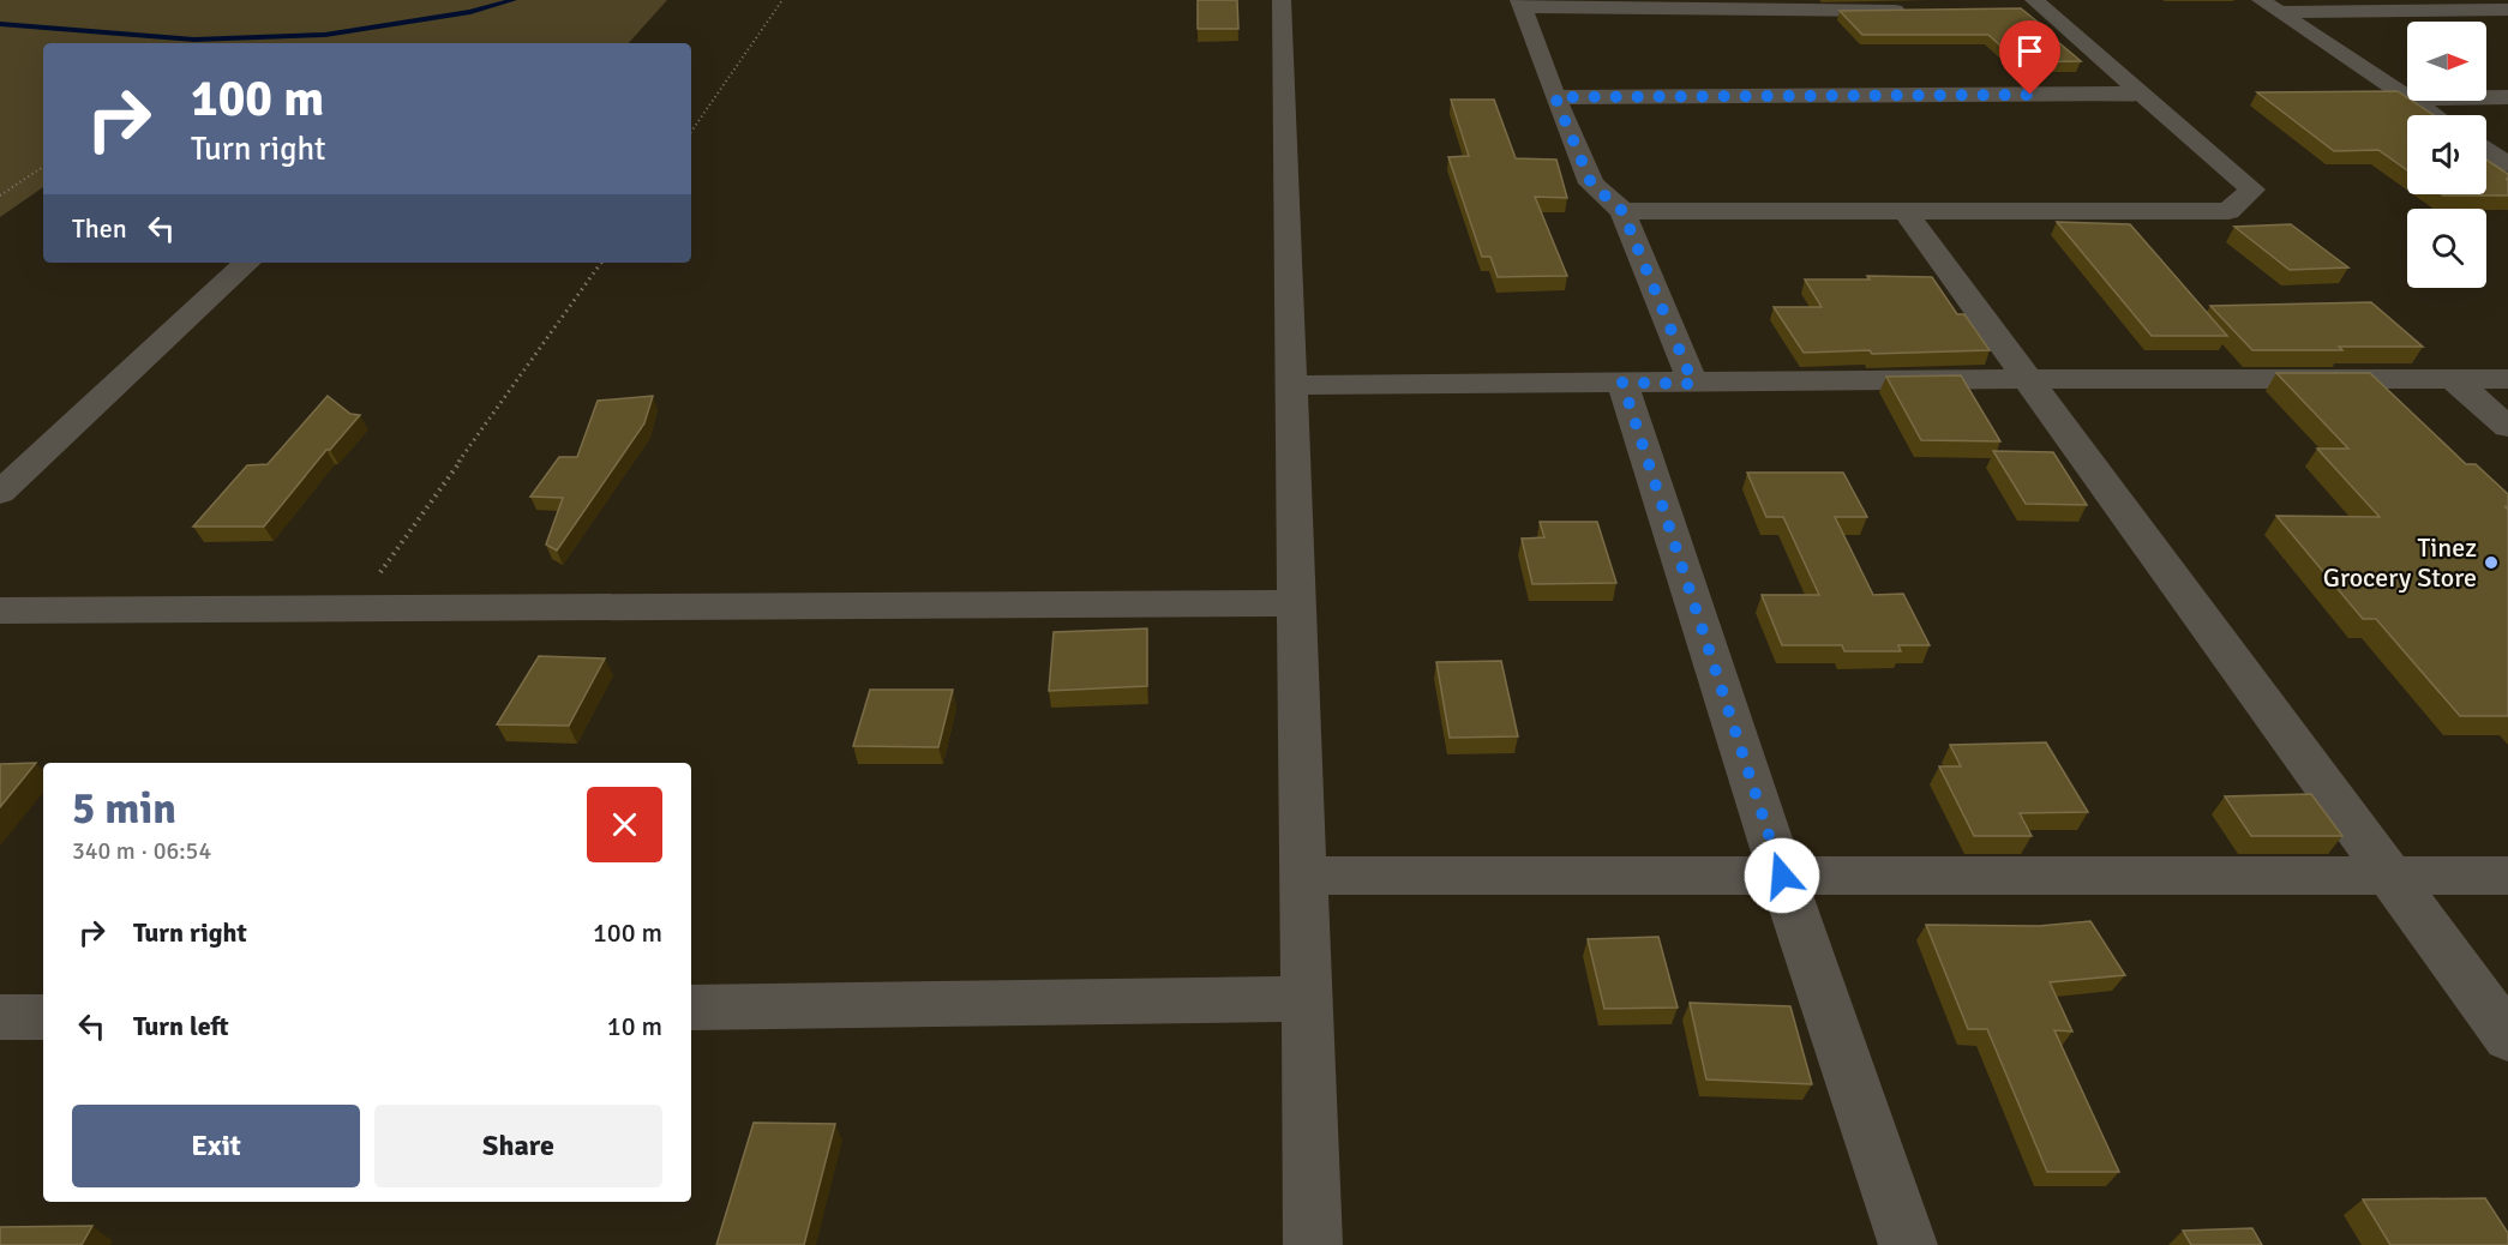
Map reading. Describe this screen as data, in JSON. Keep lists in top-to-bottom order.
{
  "places": ["Tinez Grocery Store"],
  "north": "right",
  "page": {
    "turn": ["100 m", "Turn right"],
    "then": "Then",
    "heading": ["5 min", "340 m · 06:54"],
    "list": [
      {
        "name": "Turn right",
        "value": "100 m"
      },
      {
        "name": "Turn left",
        "value": "10 m"
      }
    ],
    "buttons": ["Exit", "Share"]
  }
}
